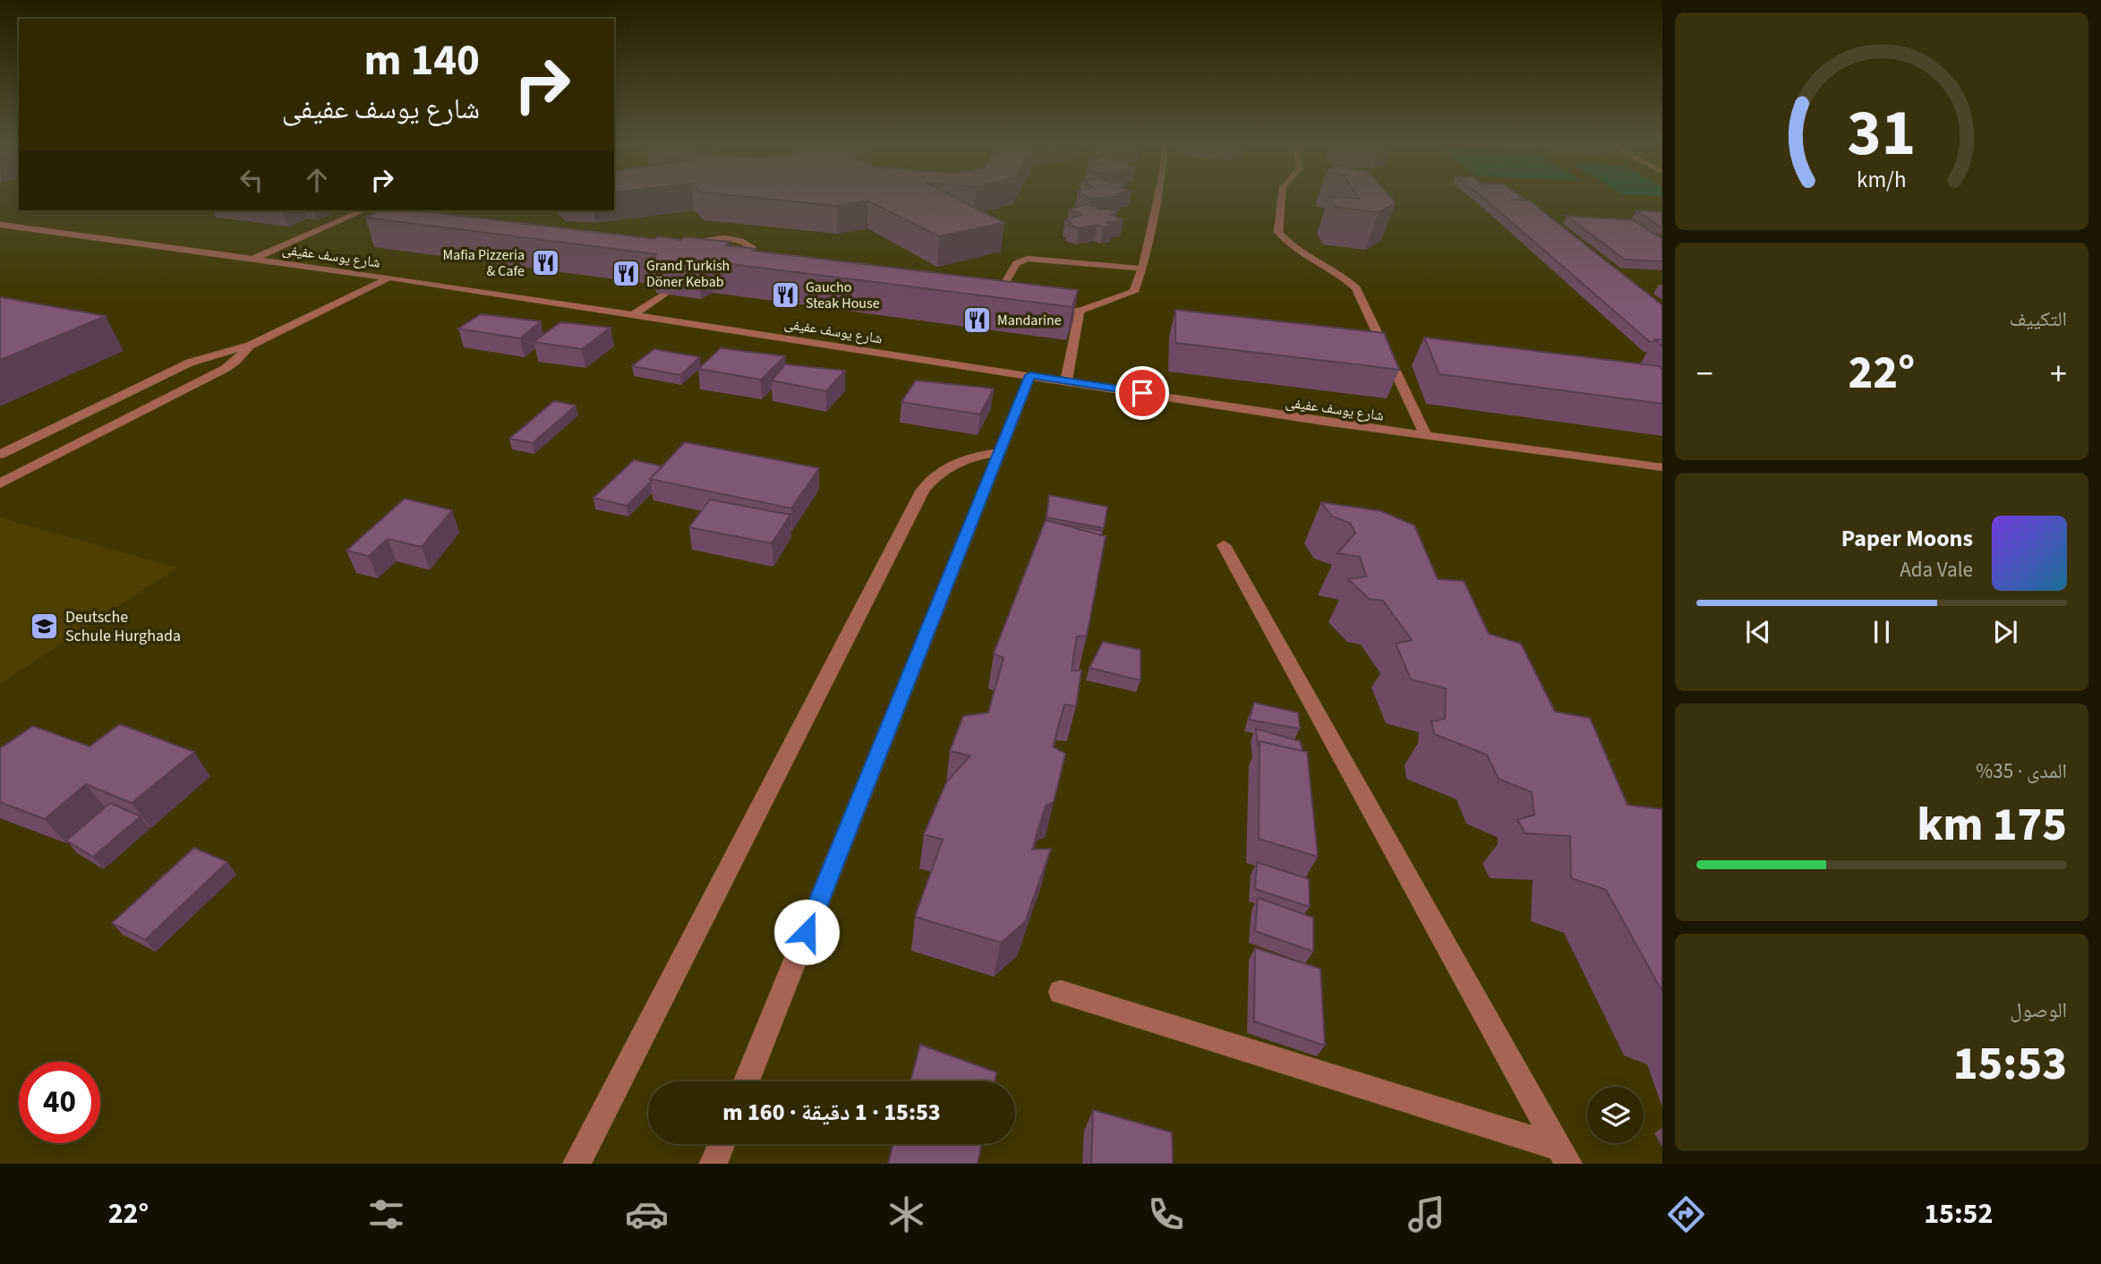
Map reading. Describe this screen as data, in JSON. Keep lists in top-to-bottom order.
{
  "streets": {
    "street": ["شارع يوسف عفيفى"]
  },
  "places": {
    "restaurant": [
      "Mafia Pizzeria & Cafe",
      "Grand Turkish Döner Kebab",
      "Gaucho Steak House",
      "Mandarine"
    ],
    "school or university": ["Deutsche Schule Hurghada"]
  },
  "page": {
    "turn": ["140 m", "شارع يوسف عفيفى"],
    "tile": [
      "التكييف",
      ["المدى · 35%", "175 km"],
      ["الوصول", "15:53"]
    ],
    "heat": ["−", "22°", "+"],
    "song": ["Paper Moons", "Ada Vale"],
    "limit": "40",
    "trip": "15:53 · 1 دقيقة · 160 m",
    "tabs": ["15:52", "22°"],
    "gauge": ["31", "km/h"]
  }
}
